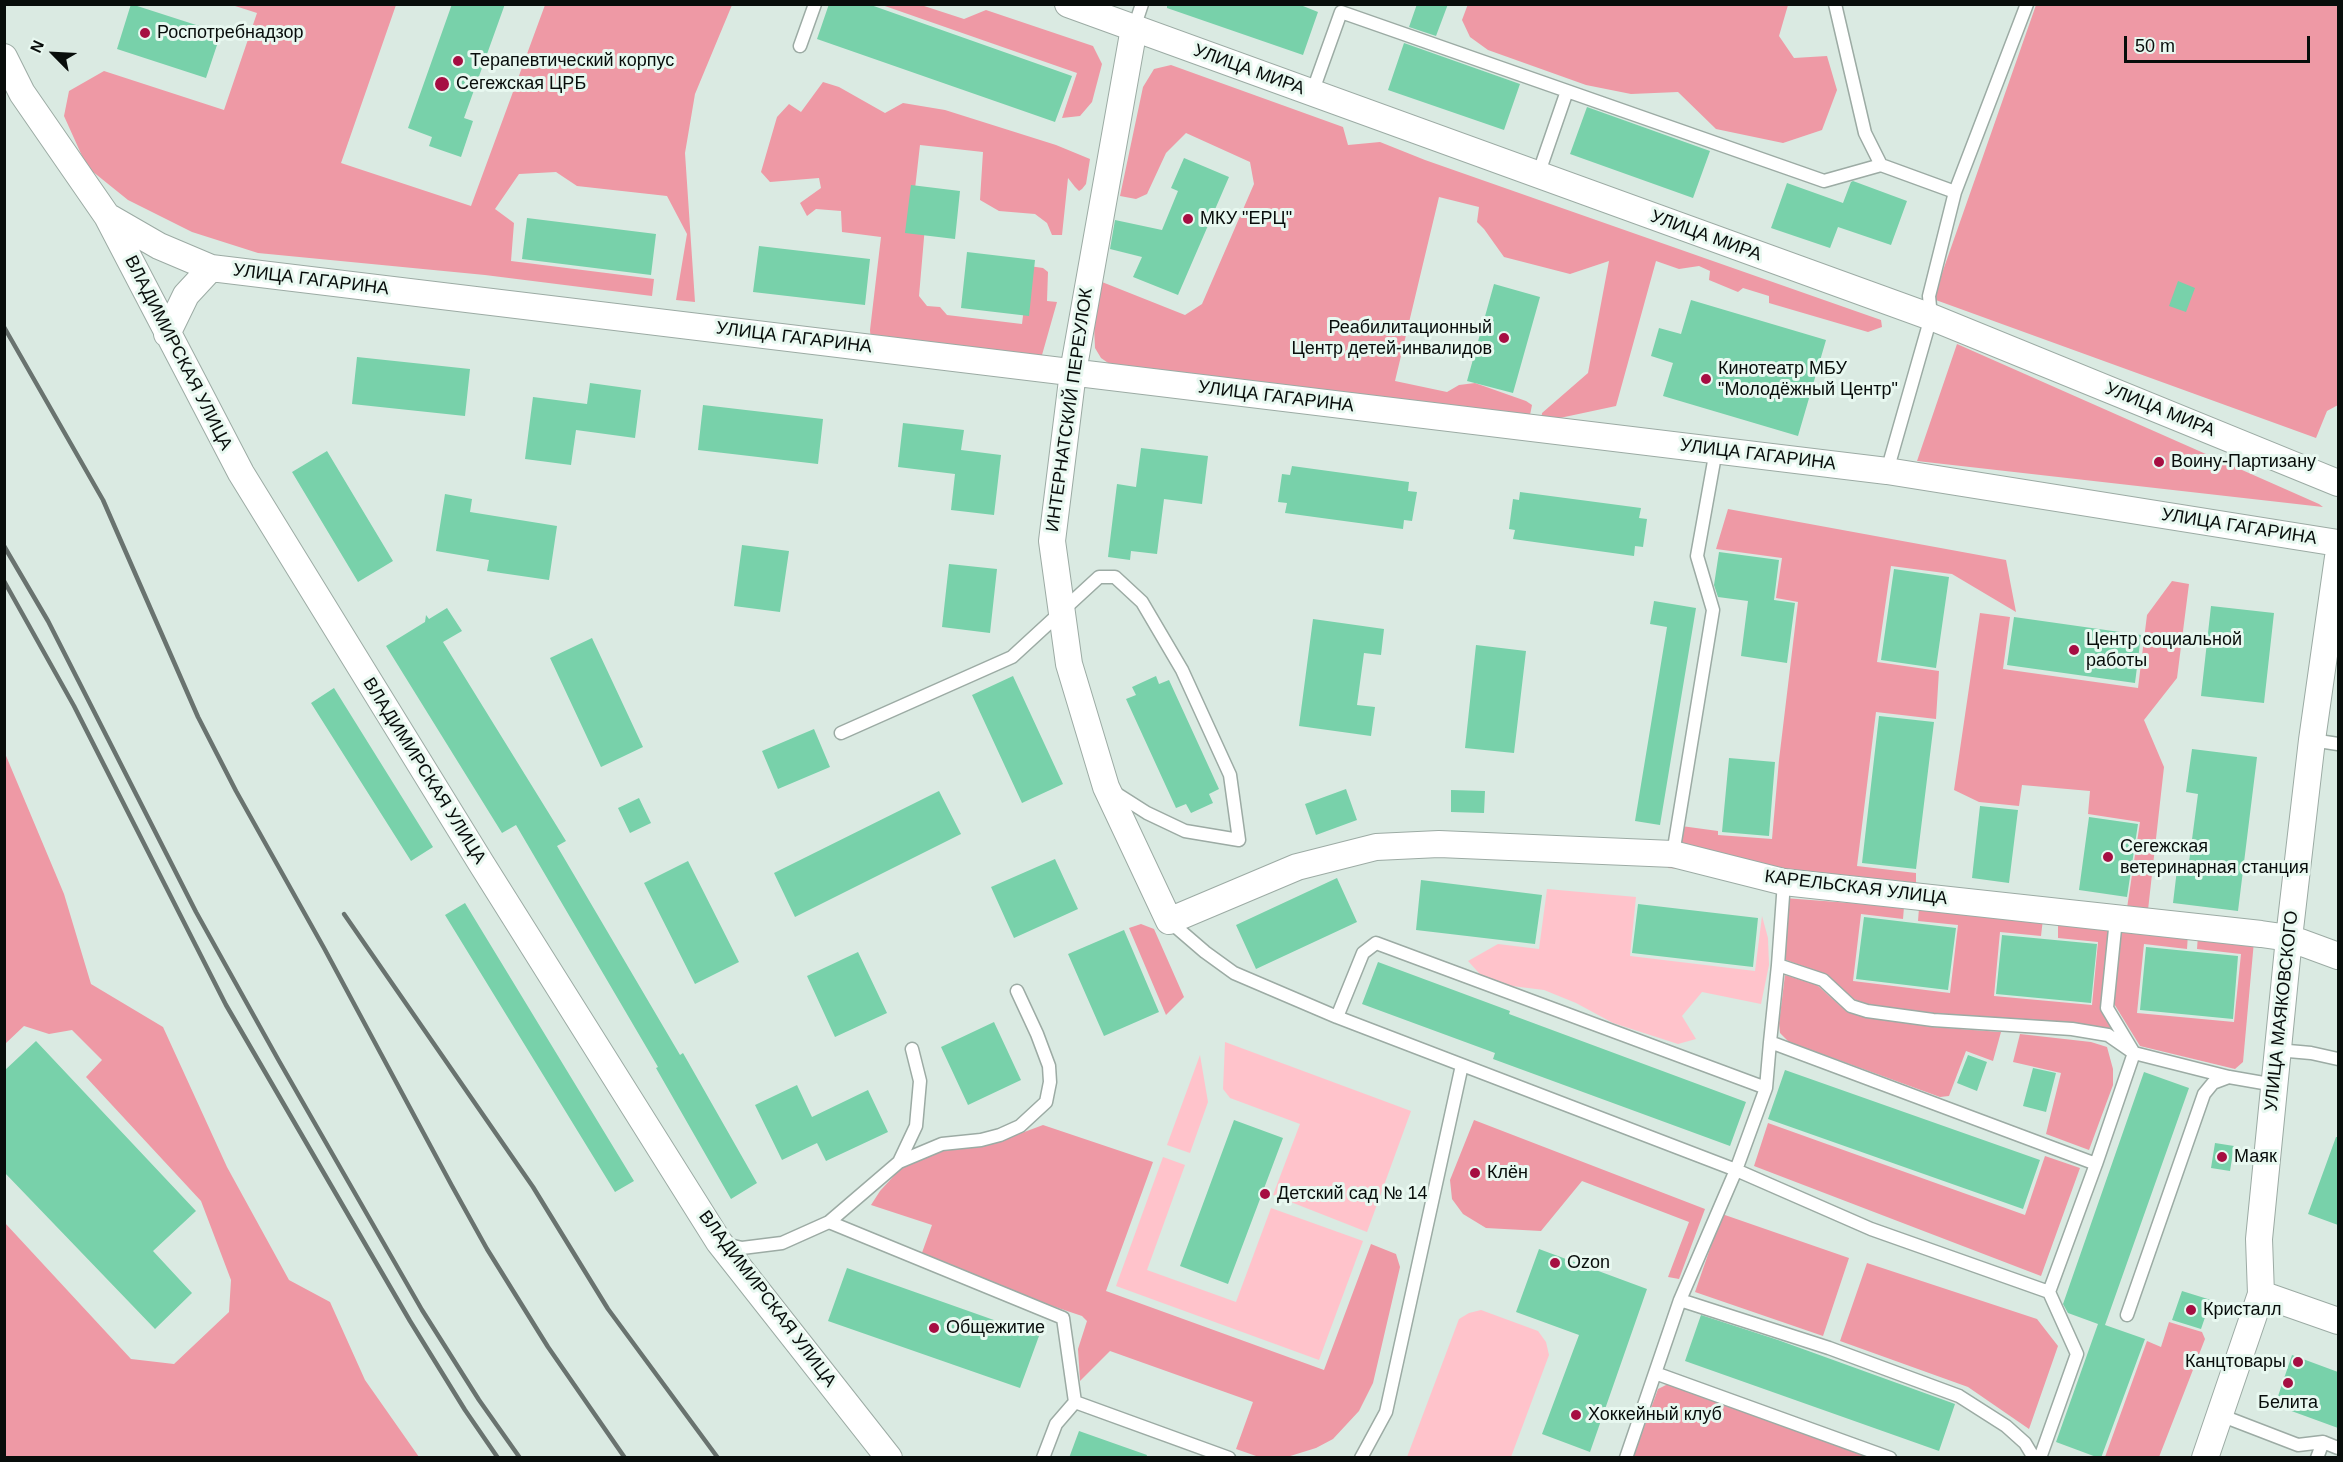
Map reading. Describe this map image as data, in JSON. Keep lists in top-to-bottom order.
{
  "streets": {
    "street": [
      "УЛИЦА МИРА",
      "УЛИЦА ГАГАРИНА",
      "ВЛАДИМИРСКАЯ УЛИЦА",
      "ИНТЕРНАТСКИЙ ПЕРЕУЛОК",
      "КАРЕЛЬСКАЯ УЛИЦА",
      "УЛИЦА МАЯКОВСКОГО"
    ]
  },
  "crossings": [
    ["УЛИЦА МИРА", "ИНТЕРНАТСКИЙ ПЕРЕУЛОК"],
    ["УЛИЦА ГАГАРИНА", "ВЛАДИМИРСКАЯ УЛИЦА"],
    ["УЛИЦА ГАГАРИНА", "ИНТЕРНАТСКИЙ ПЕРЕУЛОК"],
    ["ИНТЕРНАТСКИЙ ПЕРЕУЛОК", "КАРЕЛЬСКАЯ УЛИЦА"],
    ["КАРЕЛЬСКАЯ УЛИЦА", "УЛИЦА МАЯКОВСКОГО"]
  ],
  "places": [
    "Роспотребнадзор",
    "Терапевтический корпус",
    "Сегежская ЦРБ",
    "МКУ \"ЕРЦ\"",
    "Реабилитационный Центр детей-инвалидов",
    "Кинотеатр МБУ \"Молодёжный Центр\"",
    "Воину-Партизану",
    "Центр социальной работы",
    "Сегежская ветеринарная станция",
    "Маяк",
    "Клён",
    "Детский сад № 14",
    "Ozon",
    "Кристалл",
    "Общежитие",
    "Канцтовары",
    "Белита",
    "Хоккейный клуб"
  ],
  "scale_bar": "50 m",
  "north": "top left"
}
